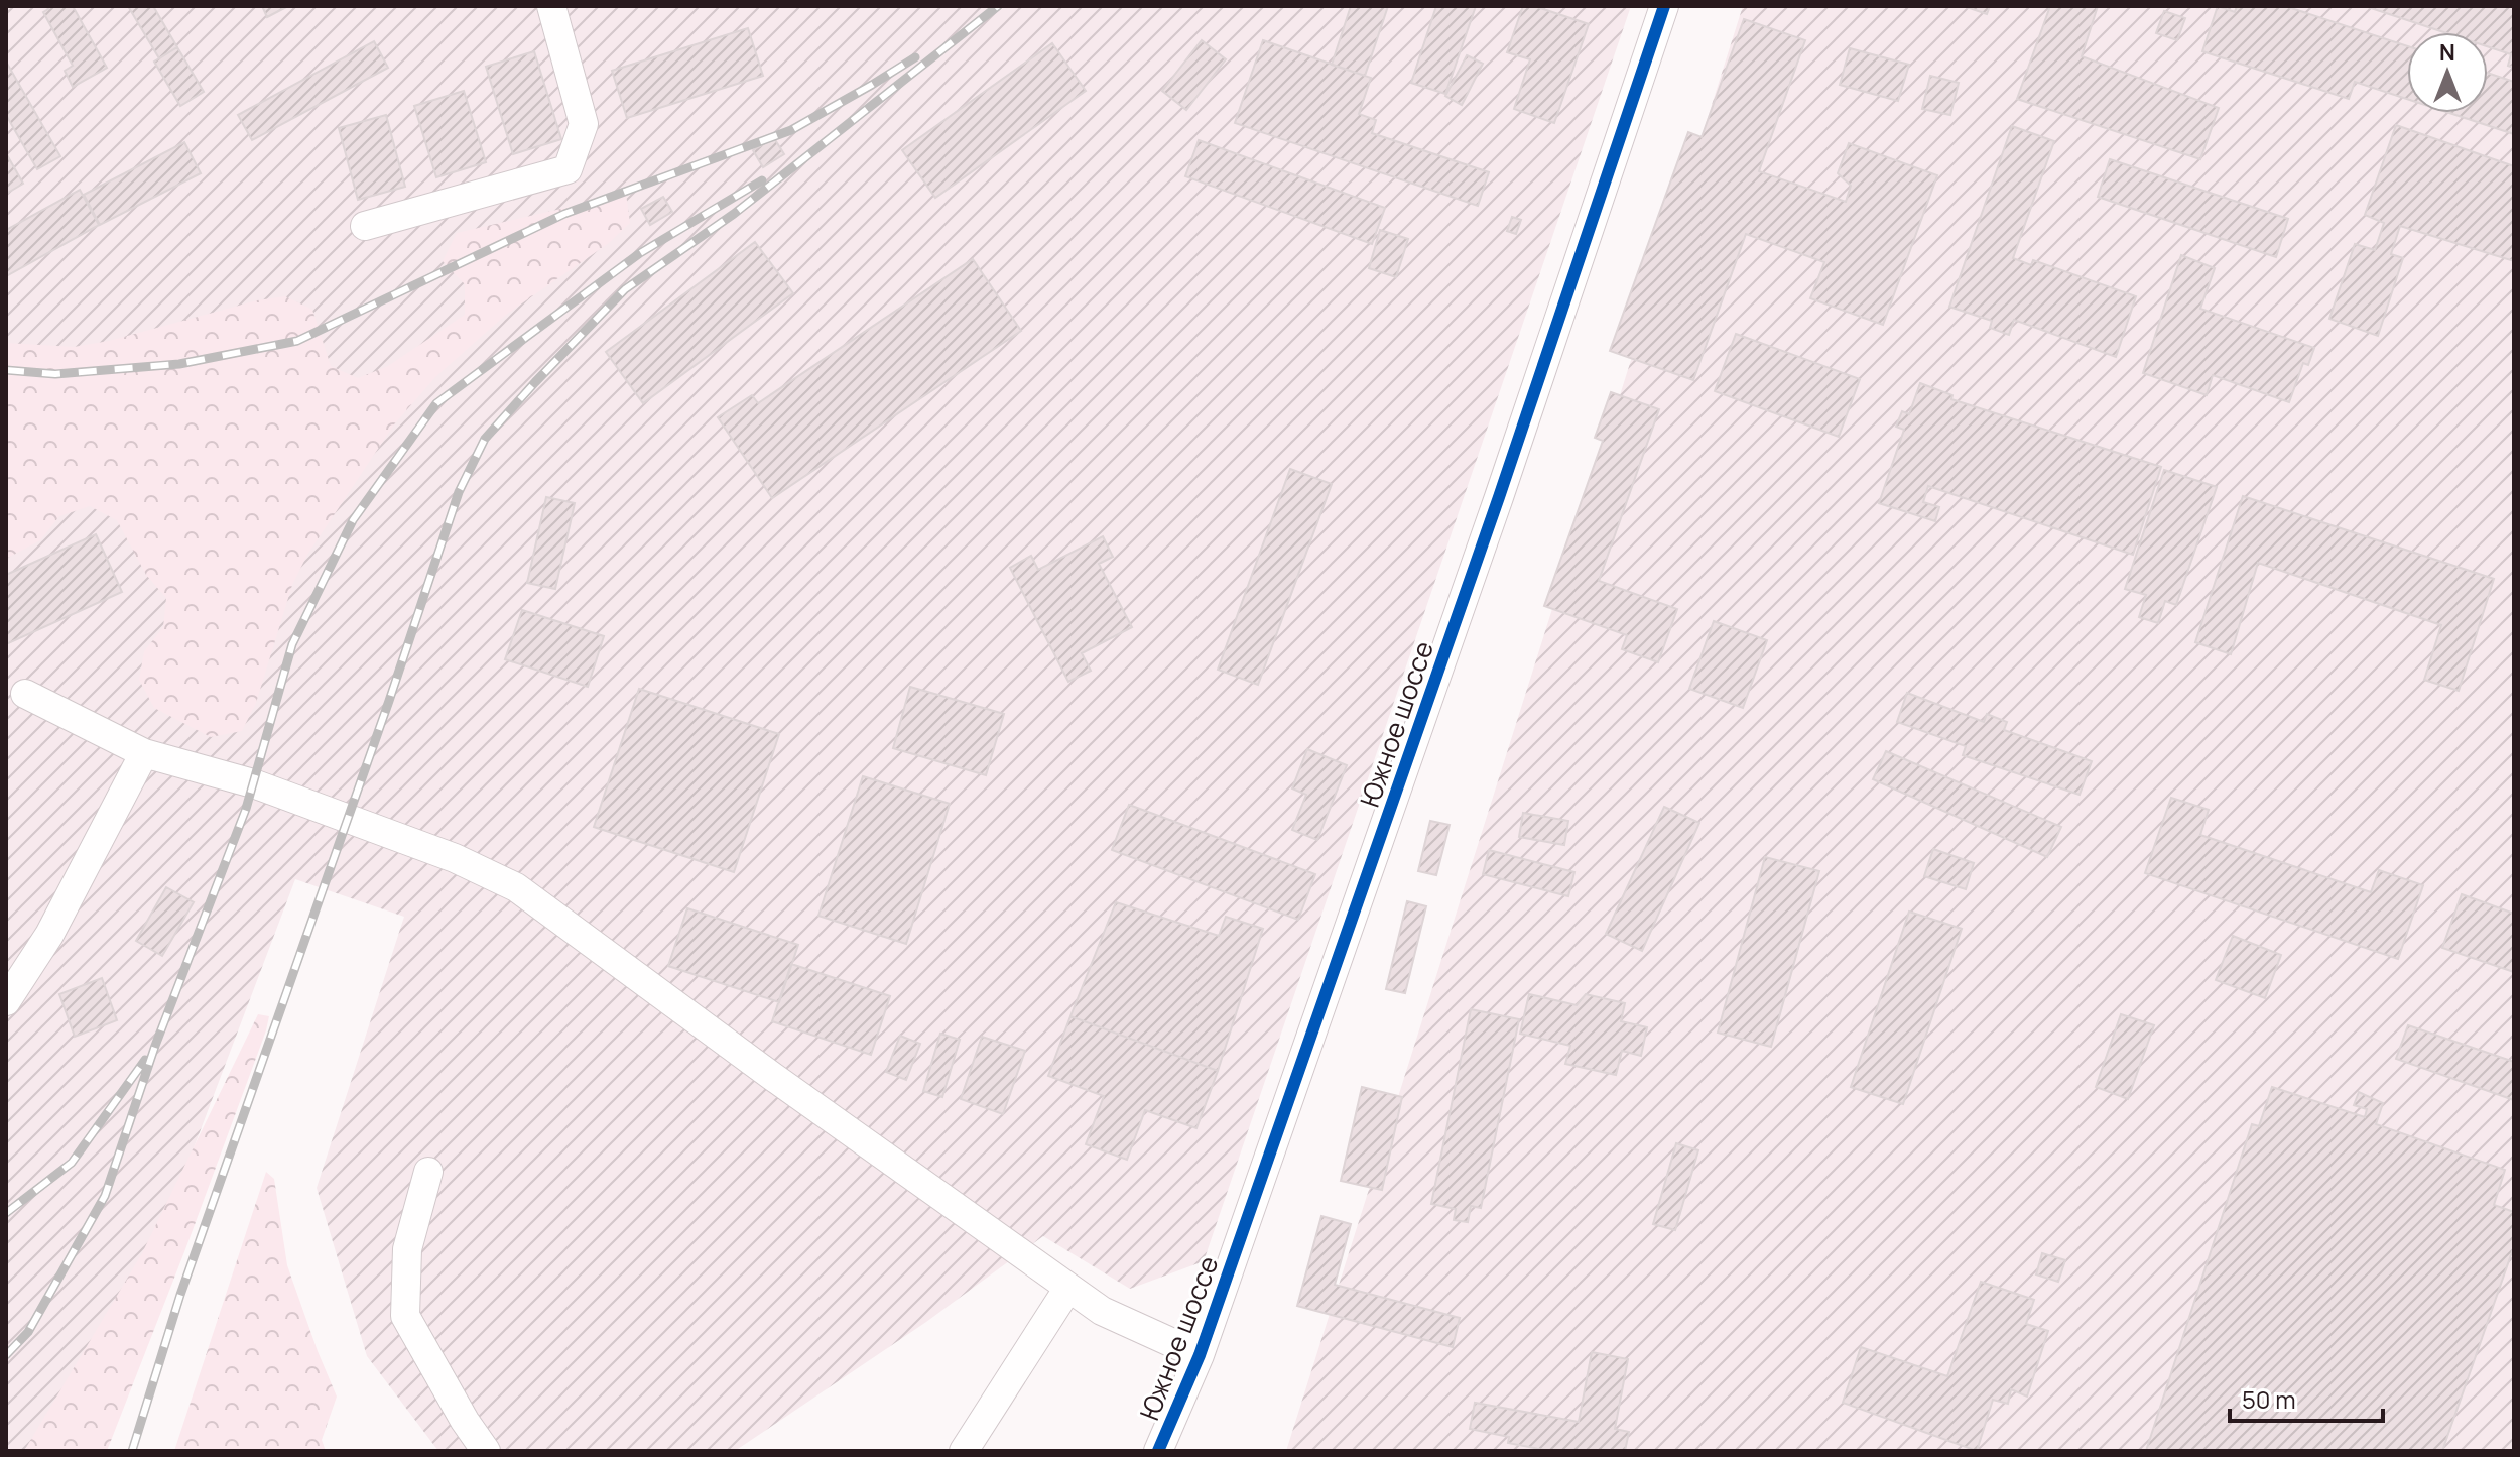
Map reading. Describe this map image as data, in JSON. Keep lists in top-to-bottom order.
{
  "streets": {
    "street": ["Южное шоссе"]
  },
  "scale_bar": "50 m",
  "north": "top"
}
